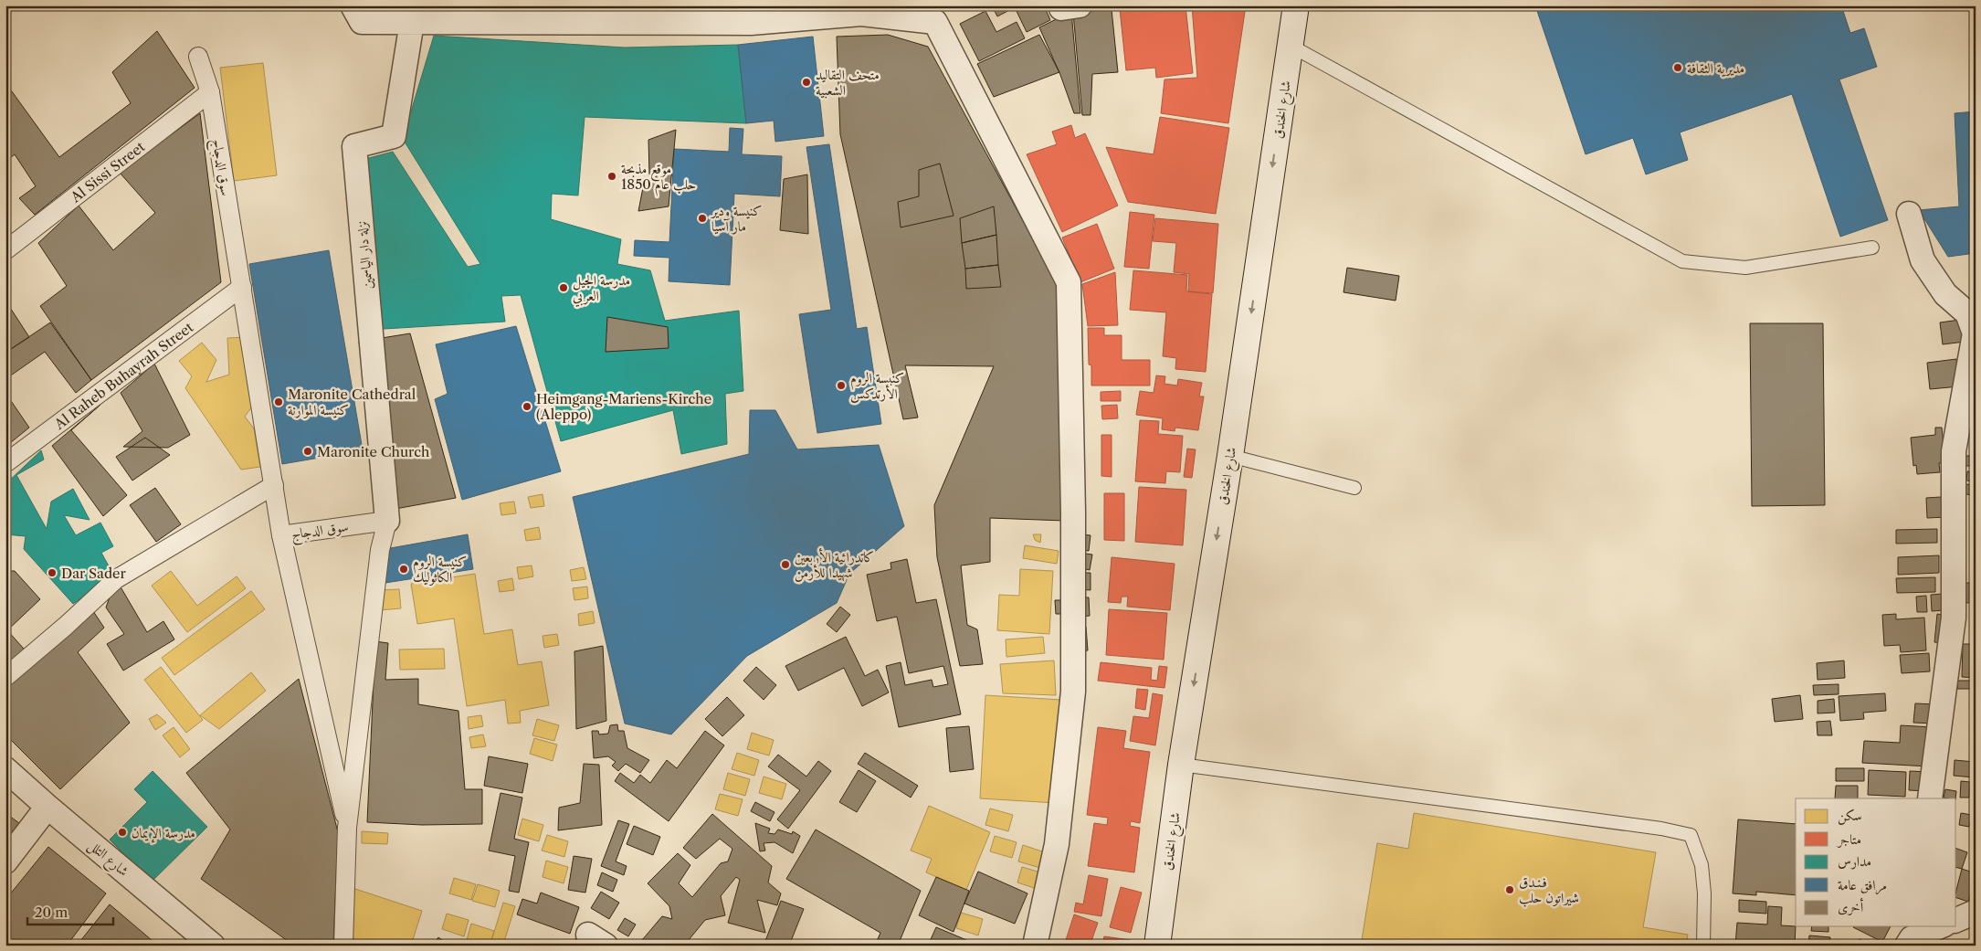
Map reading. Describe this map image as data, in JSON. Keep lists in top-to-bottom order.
{
  "streets": {
    "main road": ["شارع الخندق"],
    "street": [
      "سوق الدجاج",
      "Al Sissi Street",
      "نزلة دار الياسمين",
      "Al Raheb Buhayrah Street",
      "شارع التلل"
    ]
  },
  "crossings": [
    ["سوق الدجاج", "Al Sissi Street"],
    ["سوق الدجاج", "نزلة دار الياسمين"],
    ["سوق الدجاج", "Al Raheb Buhayrah Street"]
  ],
  "one_way": ["شارع الخندق"],
  "places": [
    "مديرية الثقافة",
    "متحف التقاليد الشعبية",
    "موقع مذبحة حلب عام 1850",
    "كنيسة ودير مار آسيا",
    "مدرسة الجيل العربي",
    "كنيسة الروم الأرتدكس",
    "Maronite Cathedral كنيسة الموارنة",
    "Heimgang-Mariens-Kirche (Aleppo)",
    "Maronite Church",
    "كاتدرائية الأربعين شهيدا للأرمن",
    "كنيسة الروم الكاثوليك",
    "Dar Sader",
    "مدرسة الإيمان",
    "فـنـدق شيراتون حلب"
  ],
  "legend": [
    "سكن",
    "متاجر",
    "مدارس",
    "مرافق عامة",
    "أخرى"
  ],
  "scale_bar": "20 m"
}
